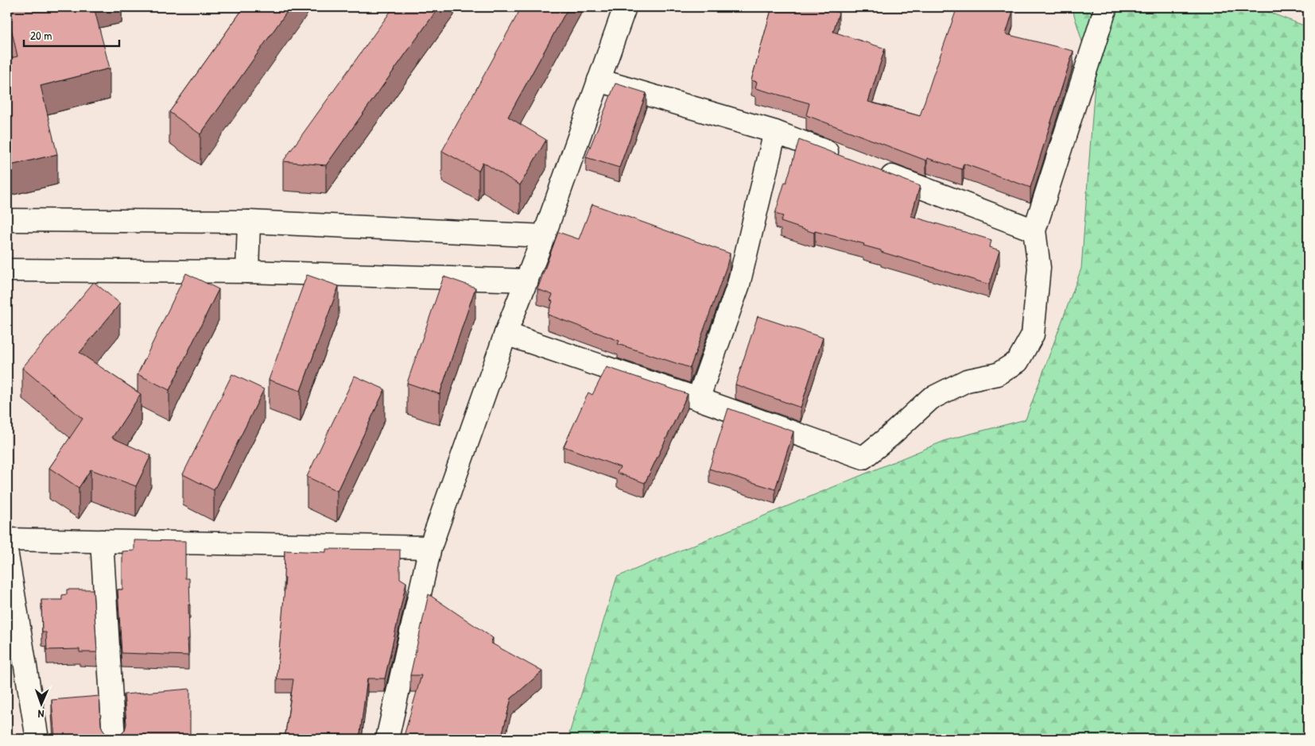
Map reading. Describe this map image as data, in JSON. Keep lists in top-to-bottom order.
{
  "scale_bar": "20 m",
  "north": "bottom"
}
